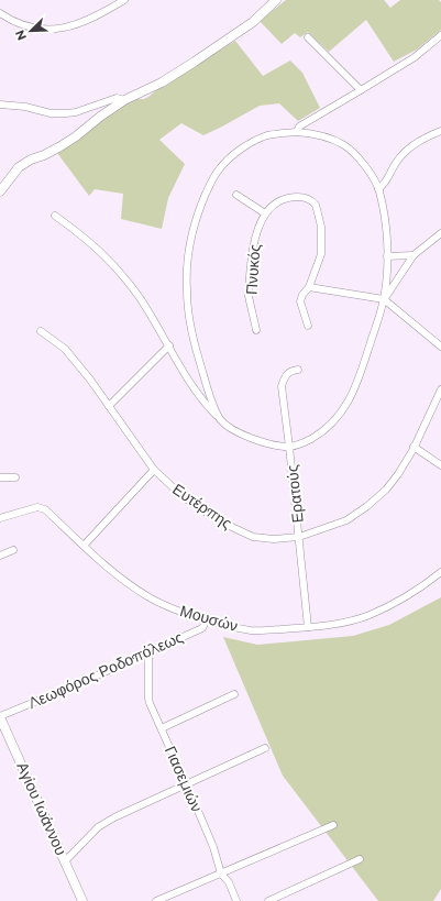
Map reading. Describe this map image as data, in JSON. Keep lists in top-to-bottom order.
{
  "streets": {
    "street": [
      "Πνυκός",
      "Ερατούς",
      "Ευτέρπης",
      "Μουσών",
      "Λεωφόρος Ροδοπόλεως",
      "Γιασεμιών",
      "Αγίου Ιωάννου"
    ]
  },
  "crossings": [
    ["Ερατούς", "Ευτέρπης"],
    ["Ερατούς", "Μουσών"],
    ["Μουσών", "Λεωφόρος Ροδοπόλεως"],
    ["Λεωφόρος Ροδοπόλεως", "Γιασεμιών"],
    ["Λεωφόρος Ροδοπόλεως", "Αγίου Ιωάννου"]
  ],
  "north": "bottom left"
}
